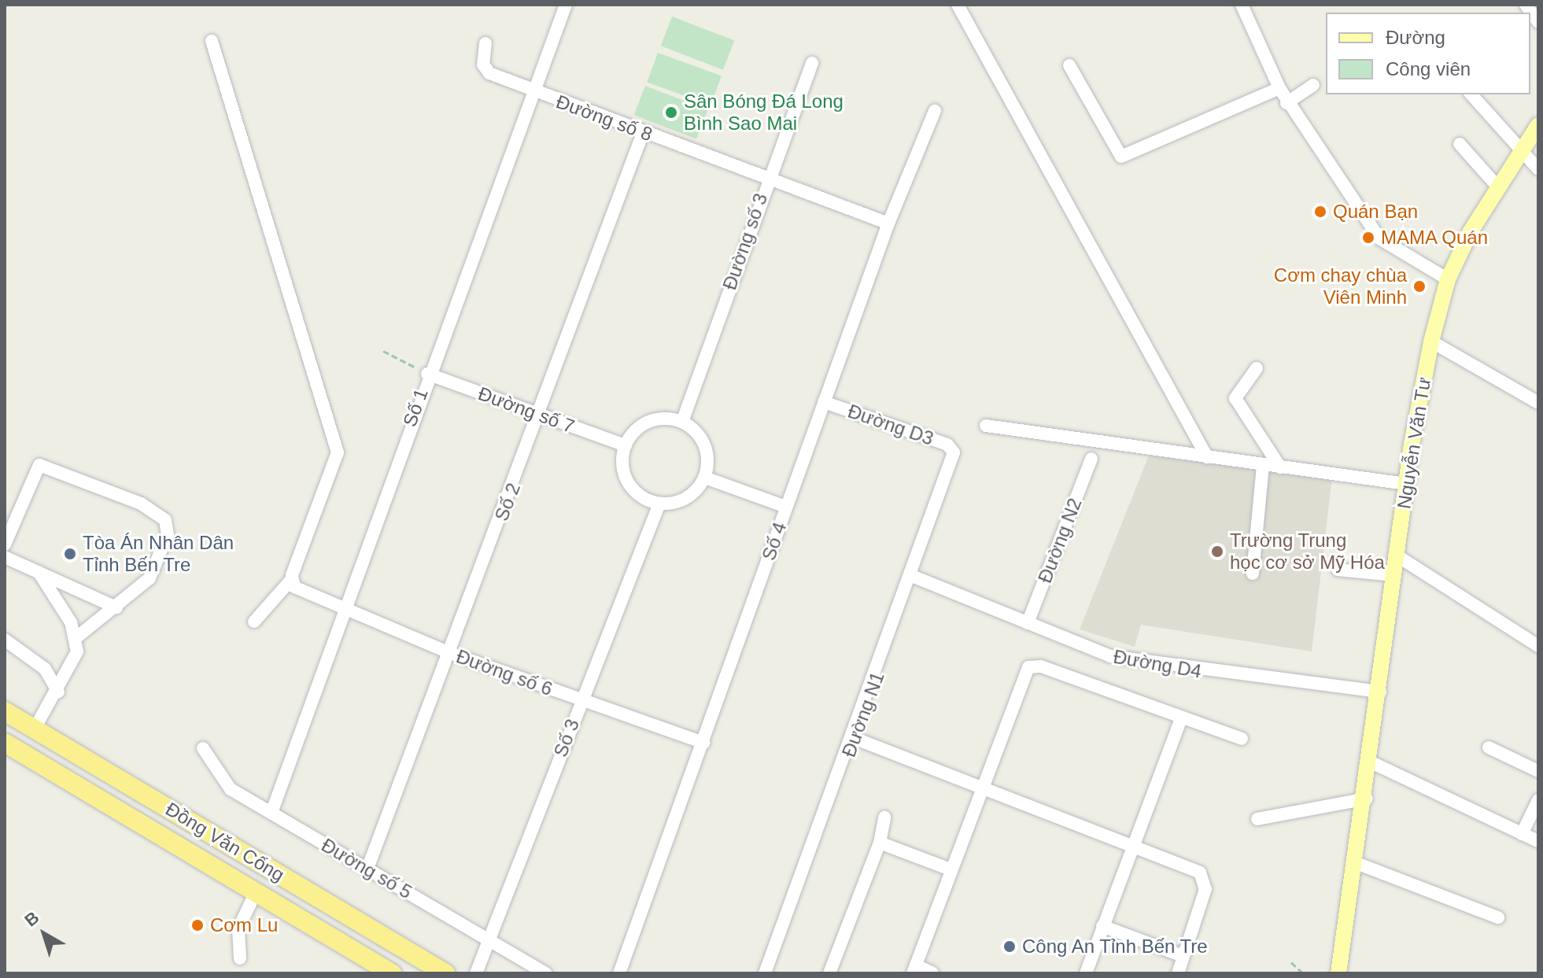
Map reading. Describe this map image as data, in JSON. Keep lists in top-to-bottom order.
{
  "streets": {
    "highway": ["Đồng Văn Cống"],
    "main road": ["Nguyễn Văn Tư"],
    "street": [
      "Đường số 8",
      "Đường số 3",
      "Số 1",
      "Đường số 7",
      "Đường D3",
      "Số 2",
      "Đường N2",
      "Số 4",
      "Đường D4",
      "Đường số 6",
      "Đường N1",
      "Số 3",
      "Đường số 5"
    ]
  },
  "crossings": [
    ["Đường số 8", "Đường số 3"],
    ["Đường số 8", "Số 1"],
    ["Đường số 8", "Số 2"],
    ["Đường số 8", "Số 4"],
    ["Đường số 3", "Đường số 7"],
    ["Đường số 3", "Số 3"],
    ["Số 1", "Đường số 7"],
    ["Số 1", "Đường số 6"],
    ["Số 1", "Đường số 5"],
    ["Đường số 7", "Số 2"],
    ["Đường số 7", "Số 3"],
    ["Đường D3", "Số 4"],
    ["Đường D3", "Đường N1"],
    ["Nguyễn Văn Tư", "Đường D4"],
    ["Số 2", "Đường số 6"],
    ["Số 2", "Đường số 5"],
    ["Đường N2", "Đường D4"],
    ["Số 4", "Đường số 6"],
    ["Đường D4", "Đường N1"],
    ["Đường số 6", "Số 3"],
    ["Số 3", "Đường số 5"]
  ],
  "places": [
    "Sân Bóng Đá Long Bình Sao Mai",
    "Quán Bạn",
    "MAMA Quán",
    "Cơm chay chùa Viên Minh",
    "Trường Trung học cơ sở Mỹ Hóa",
    "Tòa Án Nhân Dân Tỉnh Bến Tre",
    "Cơm Lu",
    "Công An Tỉnh Bến Tre"
  ],
  "legend": ["Đường", "Công viên"],
  "north": "top left"
}
